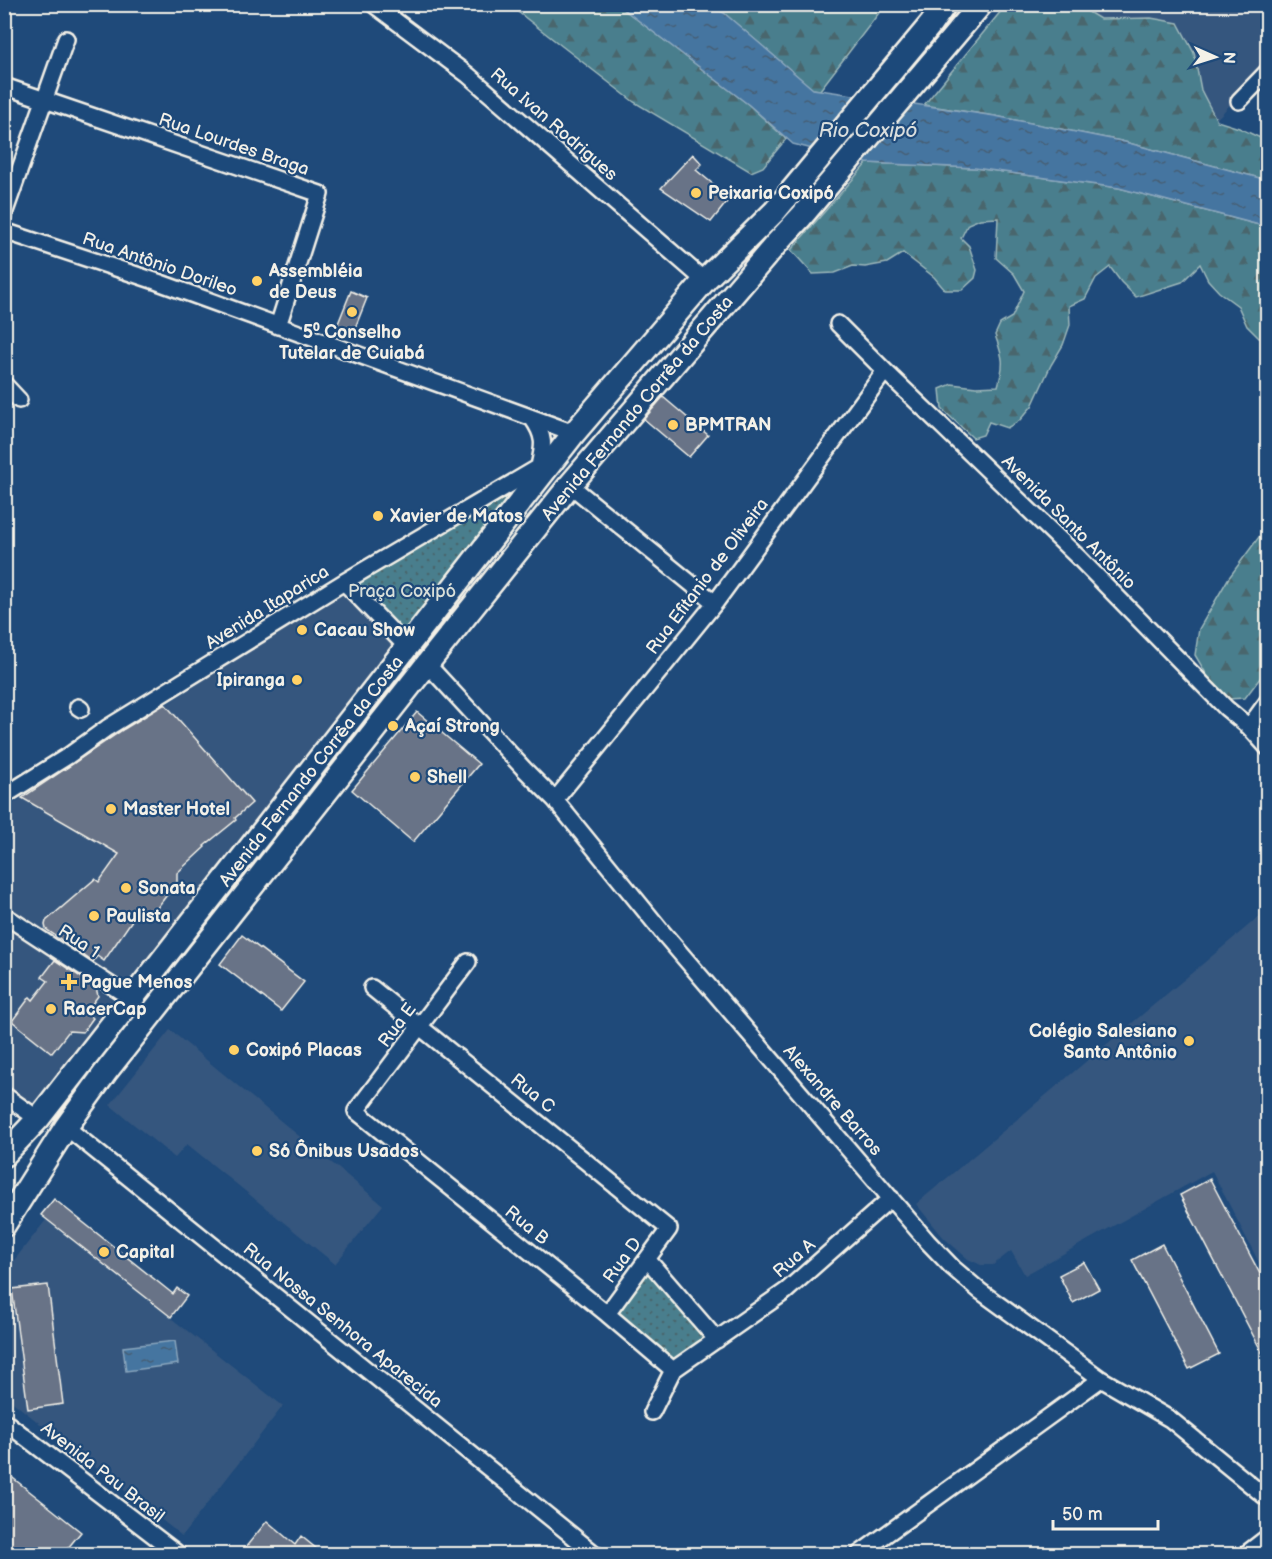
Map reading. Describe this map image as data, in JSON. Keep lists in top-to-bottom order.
{
  "streets": {
    "highway": ["Avenida Fernando Corrêa da Costa"],
    "street": [
      "Rua Ivan Rodrigues",
      "Rua Lourdes Braga",
      "Rua Antônio Dorileo",
      "Avenida Santo Antônio",
      "Rua Efitanio de Oliveira",
      "Avenida Itaparica",
      "Rua 1",
      "Rua E",
      "Rua C",
      "Alexandre Barros",
      "Rua B",
      "Rua A",
      "Rua D",
      "Rua Nossa Senhora Aparecida",
      "Avenida Pau Brasil"
    ]
  },
  "crossings": [
    ["Rua Ivan Rodrigues", "Avenida Fernando Corrêa da Costa"],
    ["Rua Lourdes Braga", "Rua Antônio Dorileo"],
    ["Rua Antônio Dorileo", "Avenida Fernando Corrêa da Costa"],
    ["Avenida Fernando Corrêa da Costa", "Avenida Itaparica"],
    ["Avenida Fernando Corrêa da Costa", "Rua 1"],
    ["Avenida Fernando Corrêa da Costa", "Alexandre Barros"],
    ["Avenida Fernando Corrêa da Costa", "Rua Nossa Senhora Aparecida"],
    ["Avenida Santo Antônio", "Rua Efitanio de Oliveira"],
    ["Rua Efitanio de Oliveira", "Alexandre Barros"],
    ["Rua E", "Rua C"],
    ["Rua E", "Rua B"],
    ["Rua C", "Rua D"],
    ["Alexandre Barros", "Rua A"],
    ["Rua B", "Rua A"],
    ["Rua B", "Rua D"]
  ],
  "water": ["Rio Coxipó"],
  "parks": ["Praça Coxipó"],
  "places": {
    "other": [
      "Peixaria Coxipó",
      "Assembléia de Deus",
      "5⁰ Conselho Tutelar de Cuiabá",
      "BPMTRAN",
      "Xavier de Matos",
      "Cacau Show",
      "Ipiranga",
      "Açaí Strong",
      "Shell",
      "Master Hotel",
      "Sonata",
      "Paulista",
      "RacerCap",
      "Colégio Salesiano Santo Antônio",
      "Coxipó Placas",
      "Só Ônibus Usados",
      "Capital"
    ],
    "health": ["Pague Menos"]
  },
  "scale_bar": "50 m",
  "north": "right"
}
